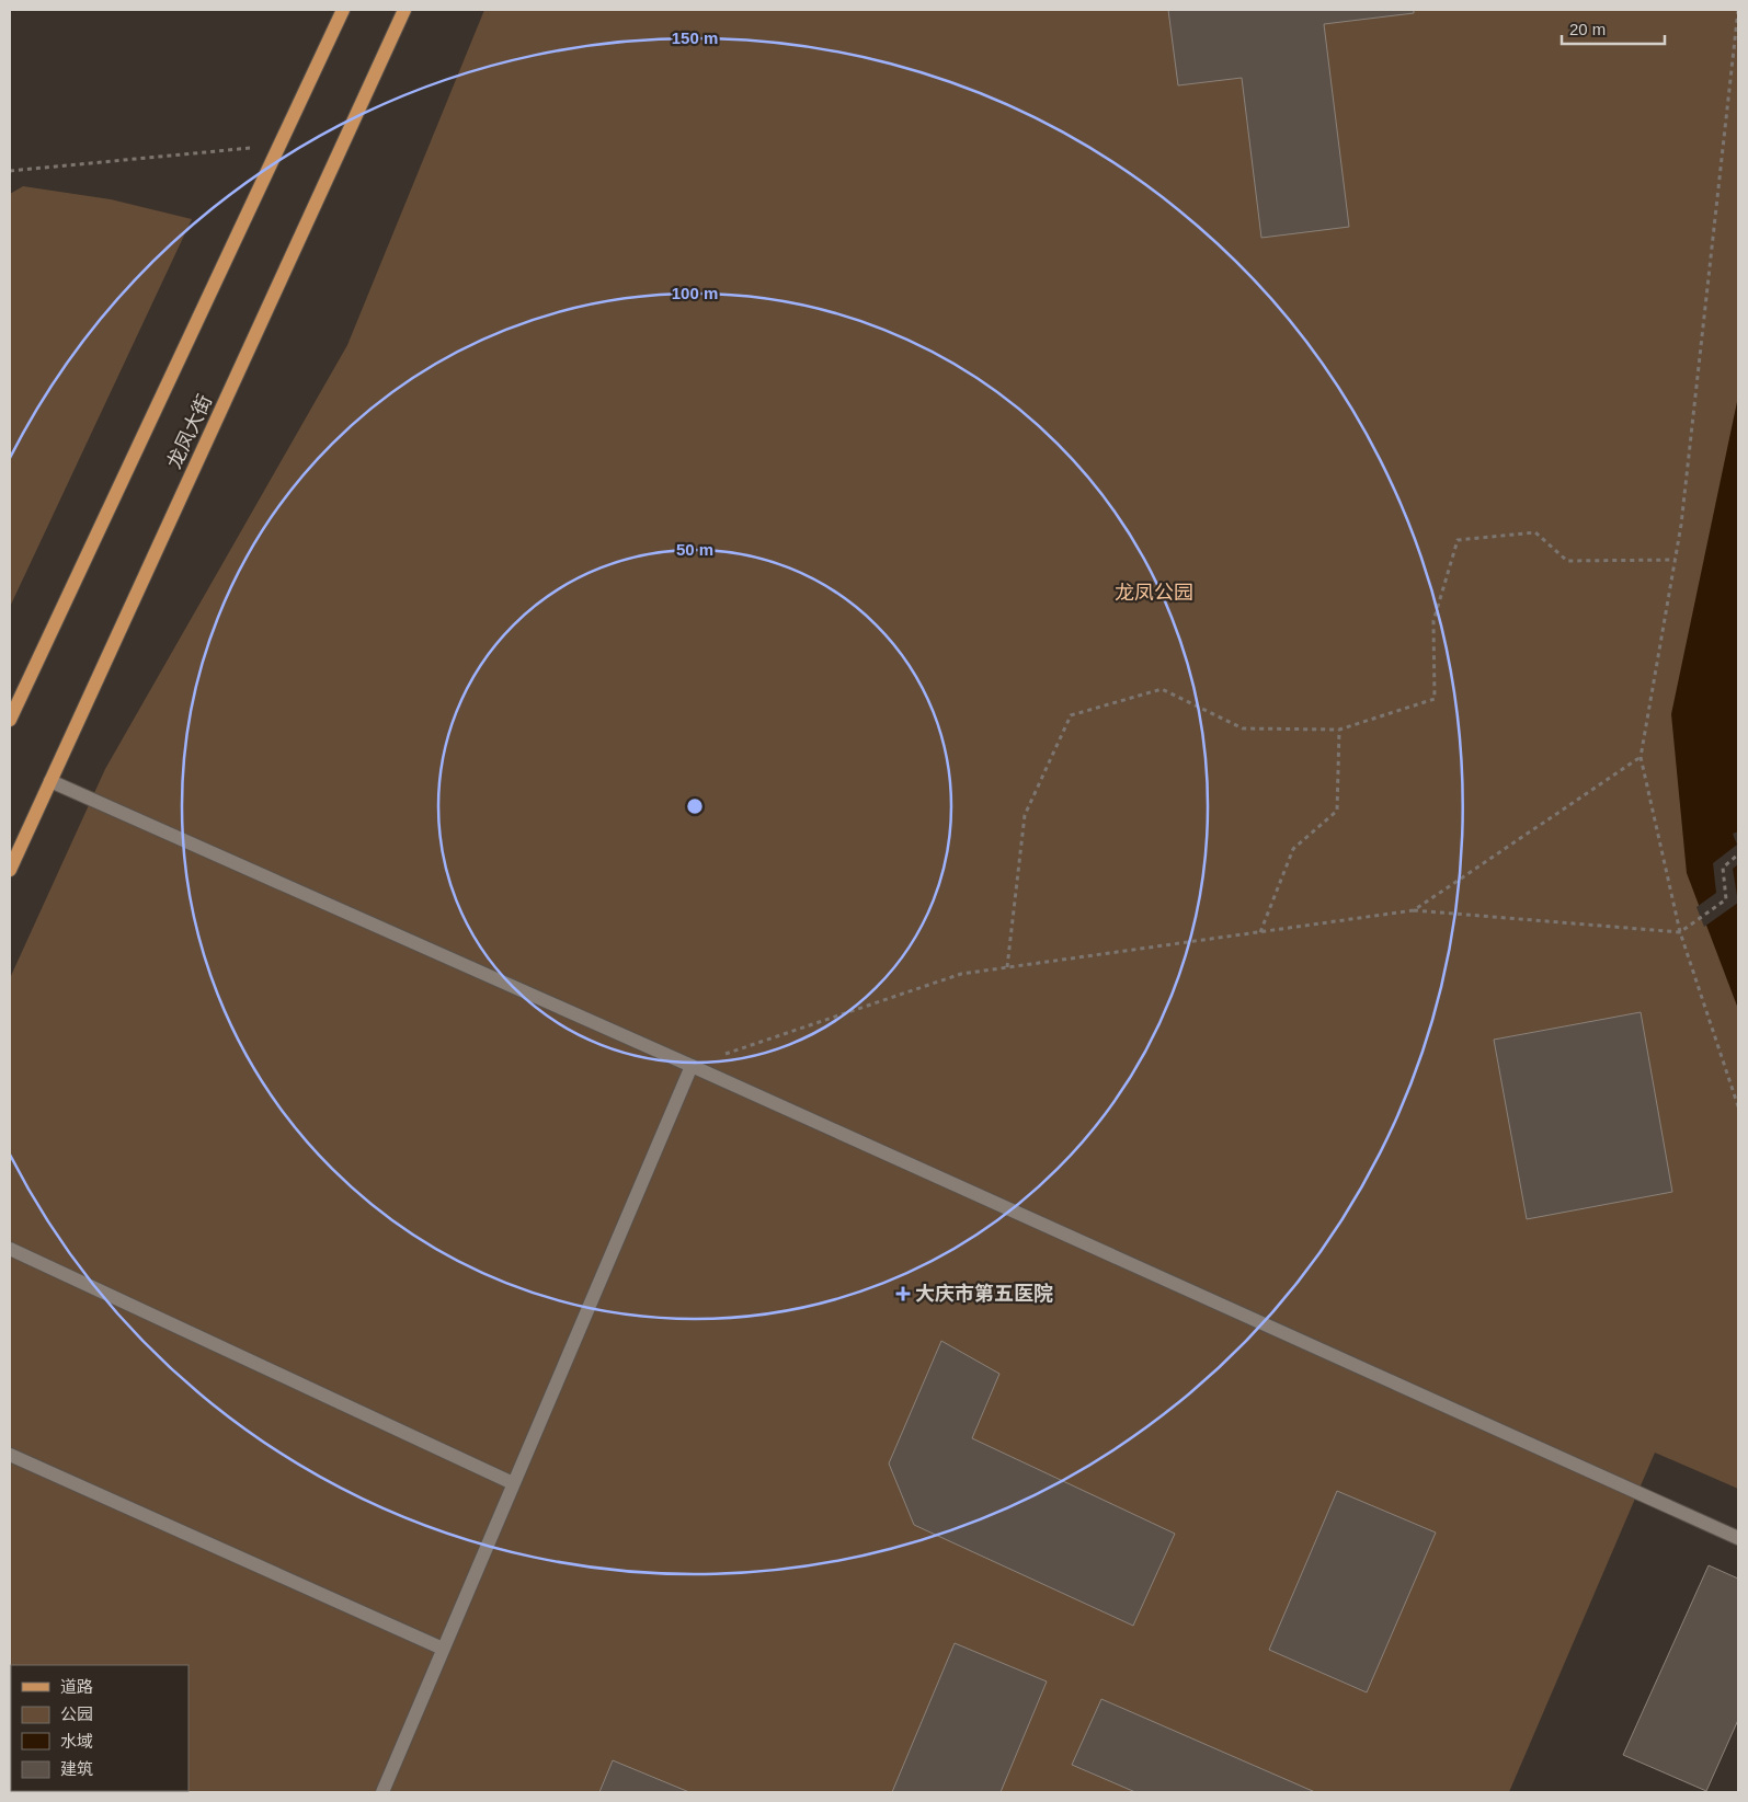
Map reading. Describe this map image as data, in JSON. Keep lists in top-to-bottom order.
{
  "streets": {
    "main road": ["龙凤大街"]
  },
  "parks": ["龙凤公园"],
  "places": {
    "health": ["大庆市第五医院"]
  },
  "legend": [
    "道路",
    "公园",
    "水域",
    "建筑"
  ],
  "scale_bar": "20 m",
  "rings": ["150 m", "100 m", "50 m"]
}
